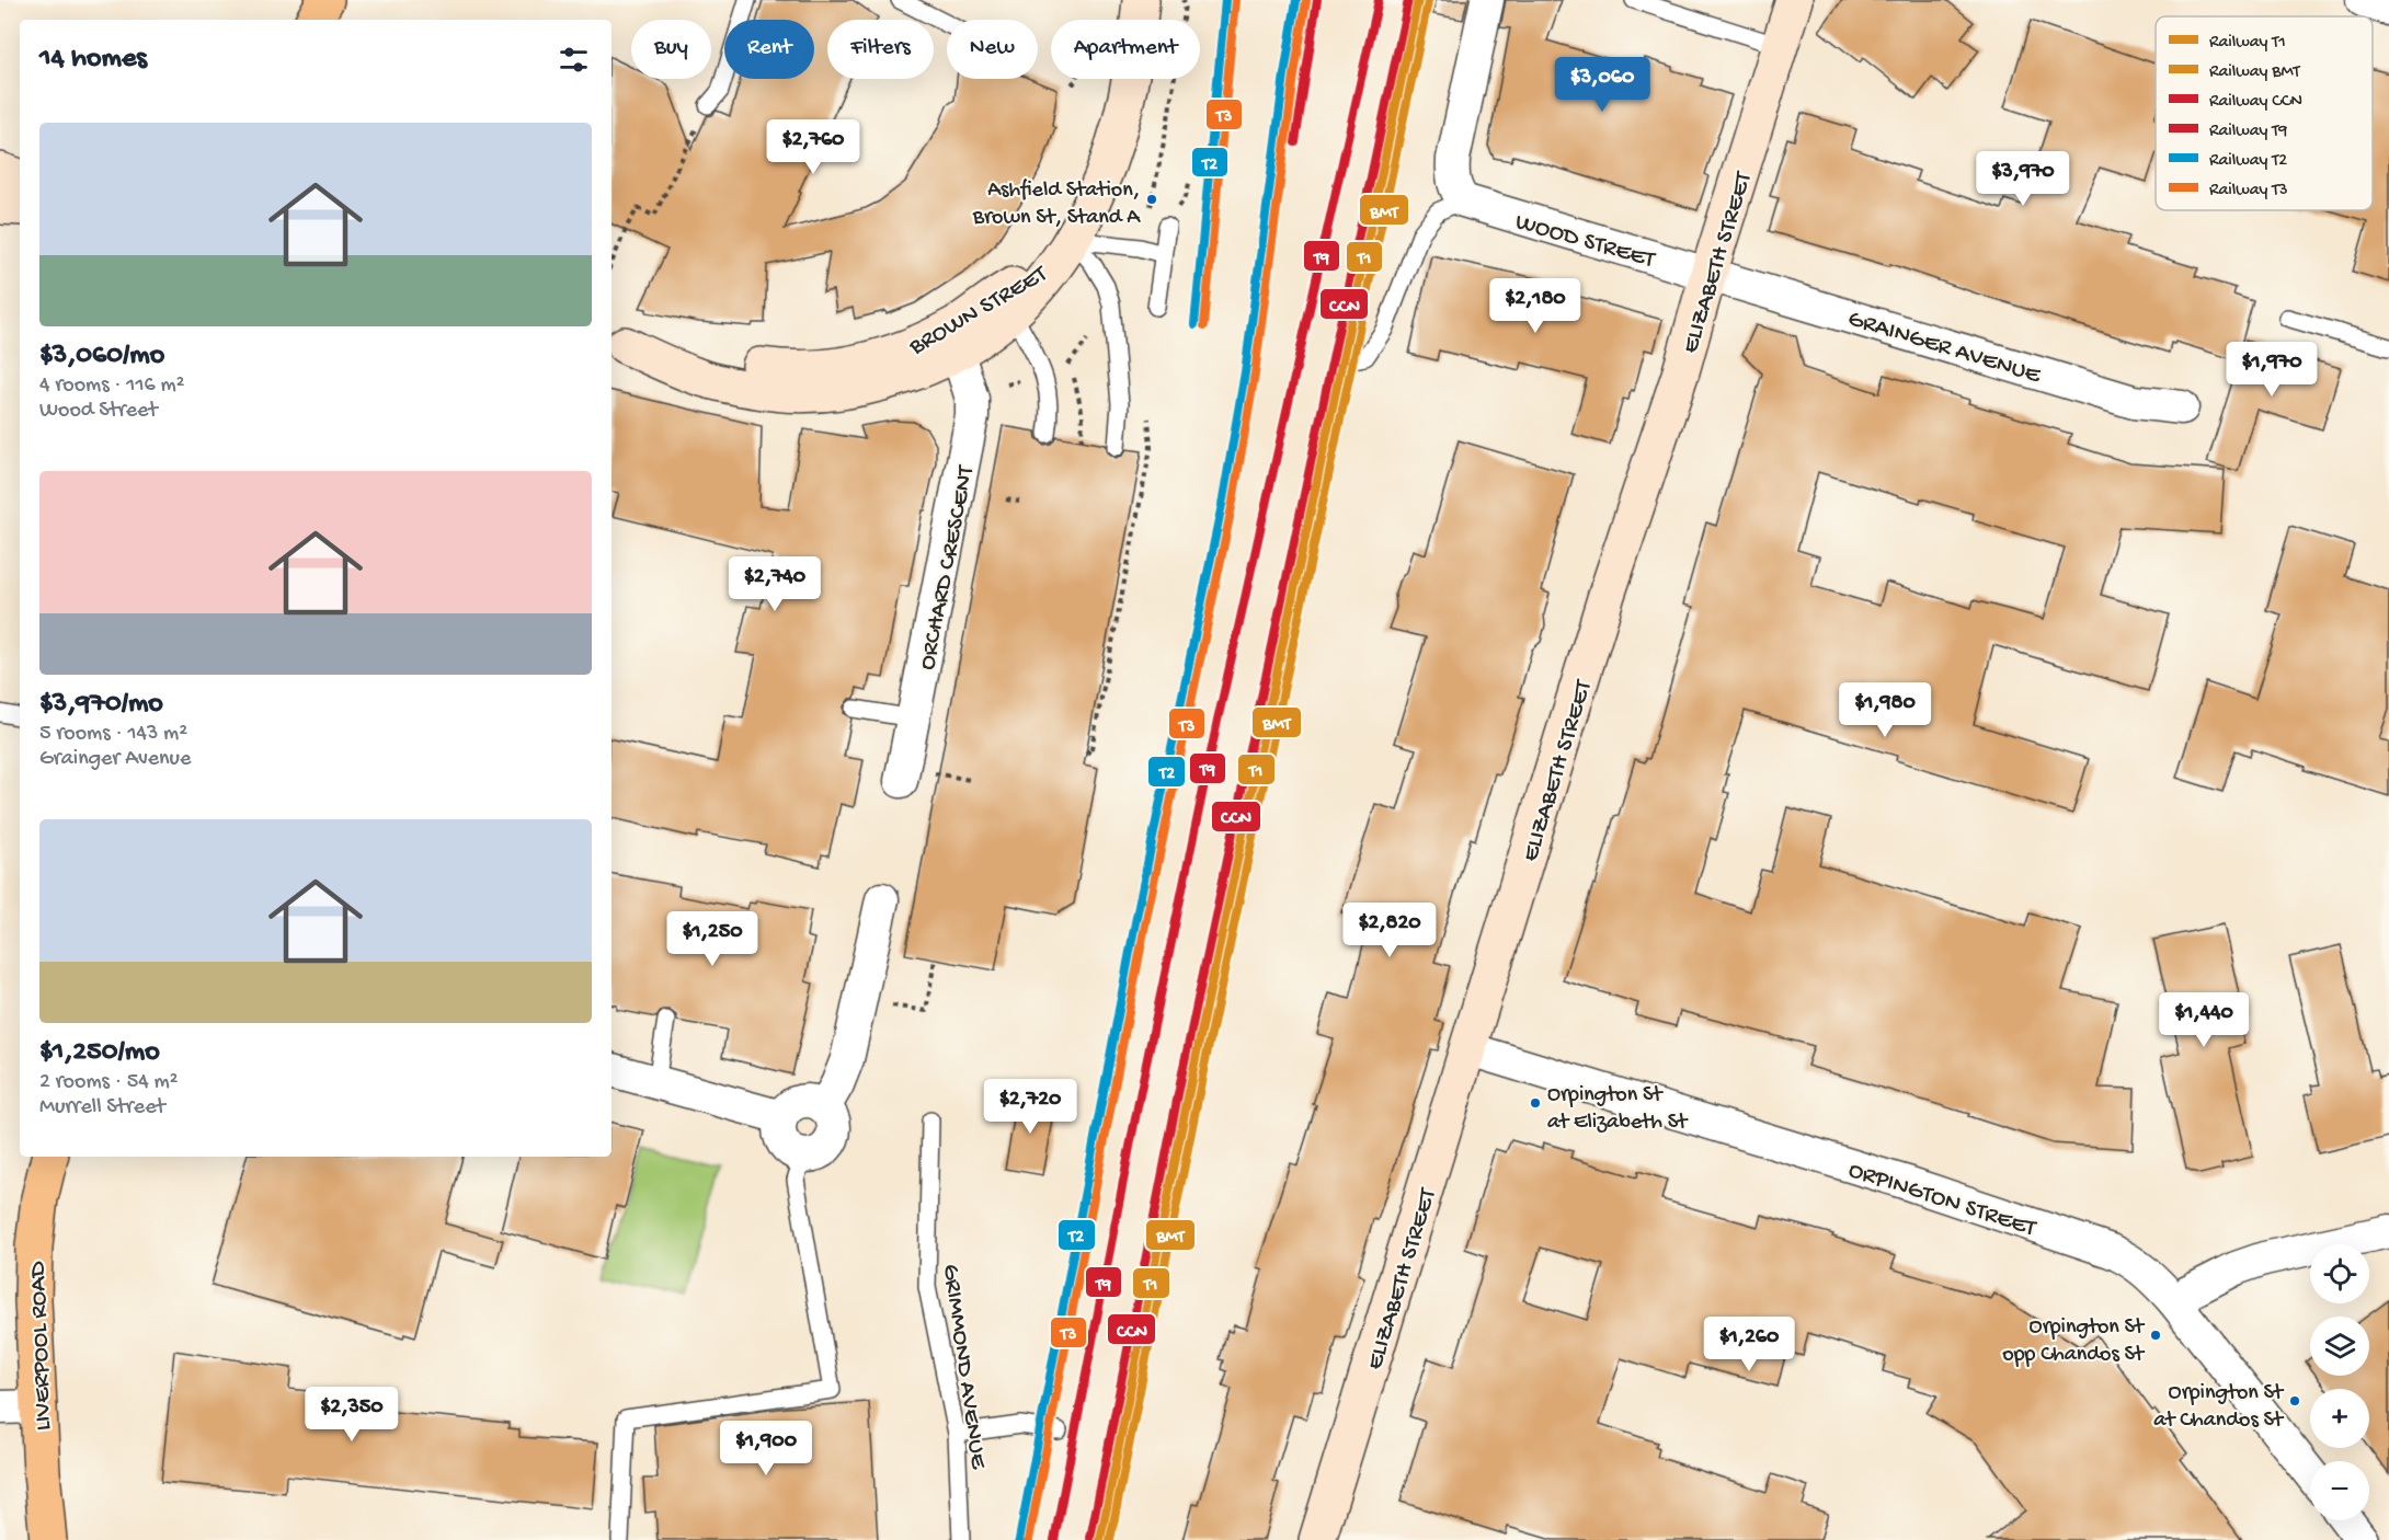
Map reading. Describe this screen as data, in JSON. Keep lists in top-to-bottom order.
{
  "streets": {
    "highway": ["LIVERPOOL ROAD"],
    "main road": ["ELIZABETH STREET", "BROWN STREET"],
    "street": [
      "WOOD STREET",
      "GRAINGER AVENUE",
      "ORCHARD CRESCENT",
      "ORPINGTON STREET"
    ],
    "lane": ["GRIMMOND AVENUE"]
  },
  "crossings": [
    ["WOOD STREET", "ELIZABETH STREET"],
    ["WOOD STREET", "GRAINGER AVENUE"],
    ["ELIZABETH STREET", "GRAINGER AVENUE"],
    ["ELIZABETH STREET", "ORPINGTON STREET"],
    ["BROWN STREET", "ORCHARD CRESCENT"]
  ],
  "places": [
    "Ashfield Station, Brown St, Stand A",
    "Orpington St at Elizabeth St",
    "Orpington St opp Chandos St",
    "Orpington St at Chandos St"
  ],
  "lines": [
    "rail line T1",
    "rail line CCN",
    "rail line T9",
    "rail line T2",
    "rail line T3",
    "rail line BMT"
  ],
  "legend": [
    "Railway T1",
    "Railway BMT",
    "Railway CCN",
    "Railway T9",
    "Railway T2",
    "Railway T3"
  ],
  "page": {
    "chip": [
      "Buy",
      "Rent",
      "Filters",
      "New",
      "Apartment"
    ],
    "heading": "14 homes",
    "price": [
      "$3,060",
      "$2,760",
      "$3,970",
      "$2,180",
      "$1,970",
      "$2,740",
      "$1,980",
      "$2,820",
      "$1,250",
      "$1,440",
      "$2,720",
      "$1,260",
      "$2,350",
      "$1,900"
    ],
    "list": [
      {
        "name": "$3,060/mo",
        "note": "4 rooms · 116 m² · Wood Street"
      },
      {
        "name": "$3,970/mo",
        "note": "5 rooms · 143 m² · Grainger Avenue"
      },
      {
        "name": "$1,250/mo",
        "note": "2 rooms · 54 m² · Murrell Street"
      }
    ],
    "map_buttons": ["+", "−"]
  }
}
